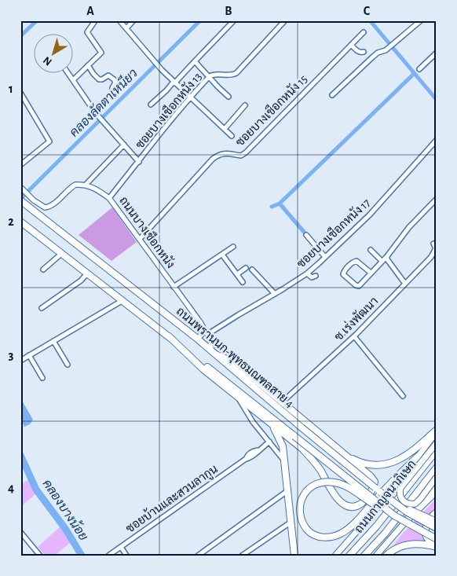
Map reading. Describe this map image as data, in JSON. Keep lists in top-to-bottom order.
{
  "streets": {
    "main road": ["ถนนพรานนก-พุทธมณฑลสาย 4", "ถนนกาญจนาภิเษก"],
    "street": [
      "ซอยบางเชือกหนัง 13",
      "ซอยบางเชือกหนัง 15",
      "ถนนบางเชือกหนัง",
      "ซอยบางเชือกหนัง 17",
      "ซ.เร่งพัฒนา",
      "ซอยบ้านและสวนลากูน"
    ]
  },
  "crossings": [
    ["ซอยบางเชือกหนัง 13", "ถนนบางเชือกหนัง"],
    ["ซอยบางเชือกหนัง 15", "ถนนบางเชือกหนัง"],
    ["ถนนบางเชือกหนัง", "ซอยบางเชือกหนัง 17"],
    ["ถนนบางเชือกหนัง", "ถนนพรานนก-พุทธมณฑลสาย 4"]
  ],
  "water": ["คลองลัดตาเหนียว", "คลองบางน้อย"],
  "north": "bottom left",
  "grid": {
    "columns": ["A", "B", "C"],
    "rows": [
      "1",
      "2",
      "3",
      "4"
    ]
  }
}
